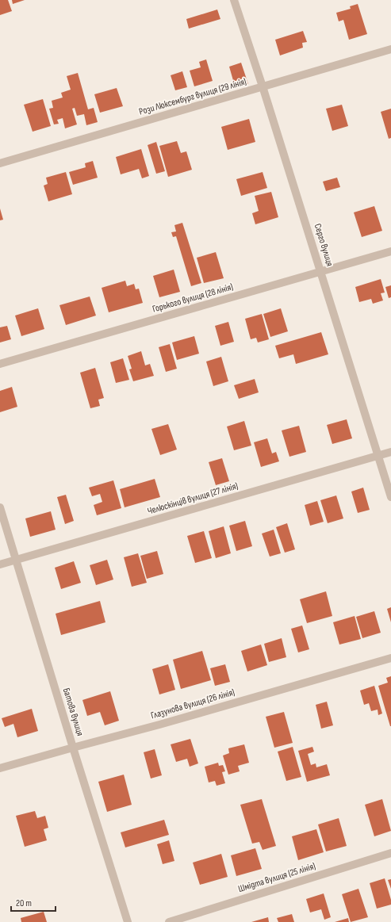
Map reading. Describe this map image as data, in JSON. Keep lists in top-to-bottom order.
{
  "streets": {
    "street": [
      "Рози Люксембург вулиця (29 лiнiя)",
      "Серго вулиця",
      "Горького вулиця (28 лiнiя)",
      "Челюскінців вулиця (27 лiнiя)",
      "Глазунова вулиця (26 лiнiя)",
      "Батова вулиця",
      "Шмідта вулиця (25 лiнiя)"
    ]
  },
  "crossings": [
    ["Рози Люксембург вулиця (29 лiнiя)", "Серго вулиця"],
    ["Серго вулиця", "Горького вулиця (28 лiнiя)"],
    ["Серго вулиця", "Челюскінців вулиця (27 лiнiя)"],
    ["Челюскінців вулиця (27 лiнiя)", "Батова вулиця"],
    ["Глазунова вулиця (26 лiнiя)", "Батова вулиця"]
  ],
  "scale_bar": "20 m"
}
